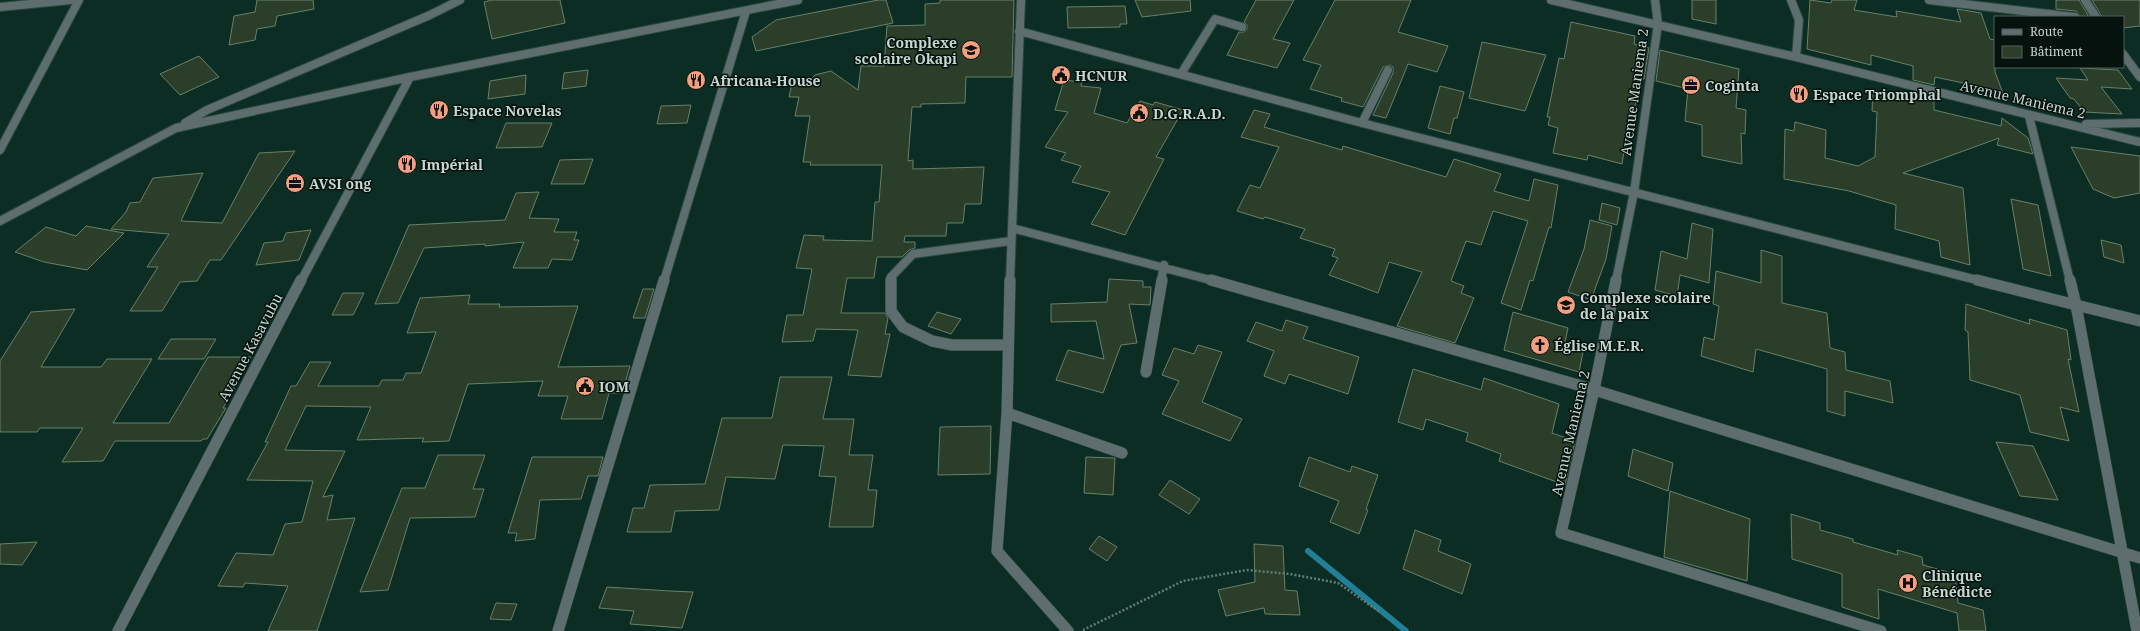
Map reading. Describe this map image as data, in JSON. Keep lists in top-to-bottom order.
{
  "streets": {
    "street": ["Avenue Maniema 2", "Avenue Kasavubu"]
  },
  "places": {
    "school or university": ["Complexe scolaire Okapi", "Complexe scolaire de la paix"],
    "public building": ["HCNUR", "D.G.R.A.D.", "IOM"],
    "restaurant": [
      "Africana-House",
      "Espace Triomphal",
      "Espace Novelas",
      "Impérial"
    ],
    "office": ["Coginta", "AVSI ong"],
    "church": ["Église M.E.R."],
    "hospital": ["Clinique Bénédicte"]
  },
  "legend": ["Route", "Bâtiment"]
}
